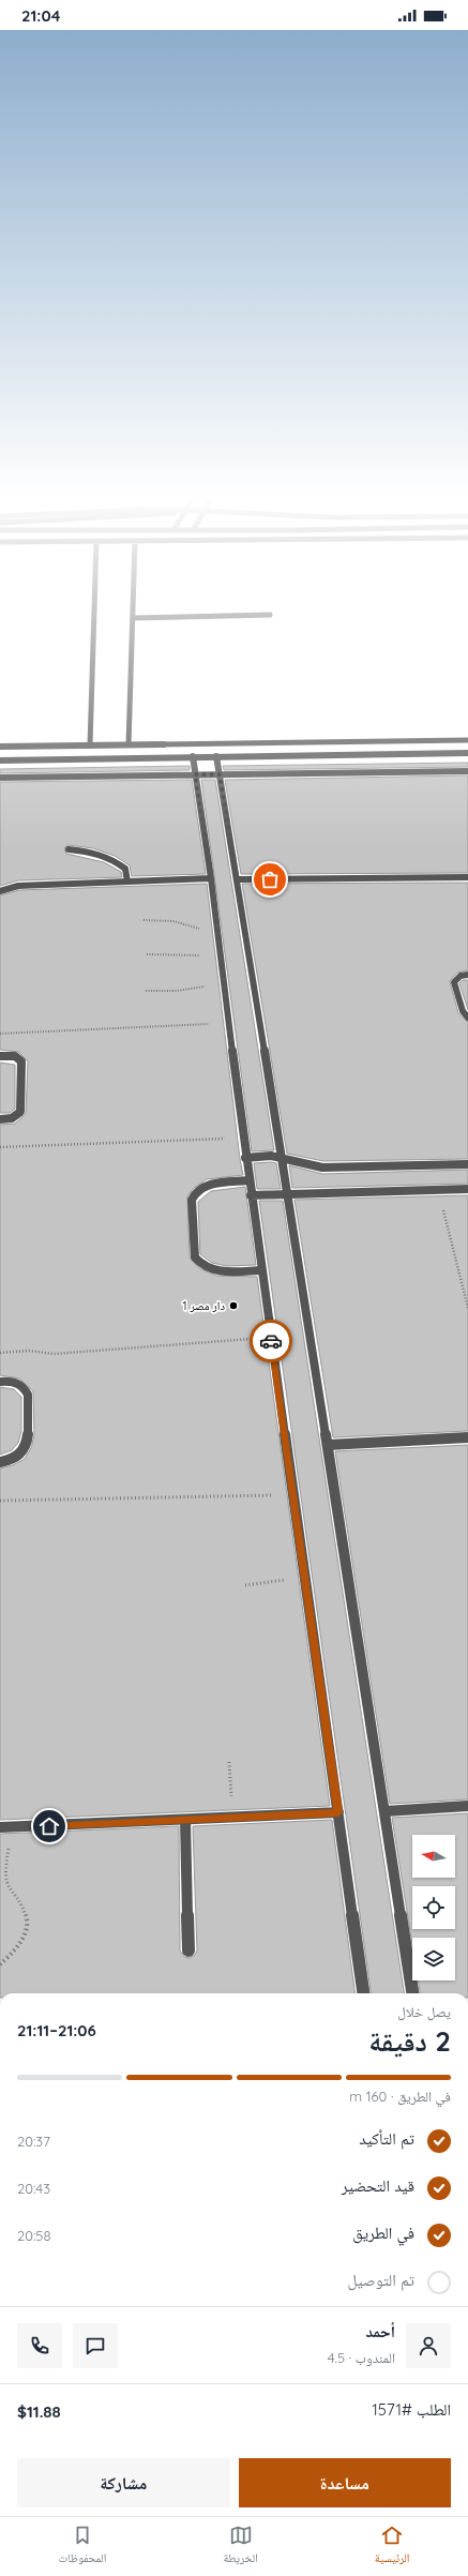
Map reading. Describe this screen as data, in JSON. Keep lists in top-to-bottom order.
{
  "places": ["دار مصر 1"],
  "north": "left",
  "page": {
    "status": "21:04",
    "heading": ["2 دقيقة", "يصل خلال", "21:06–21:11"],
    "panel": [
      "أحمد",
      "المندوب · 4.5",
      "الطلب #1571",
      "$11.88"
    ],
    "bar": "في الطريق · 160 m",
    "list": [
      ["تم التأكيد", "20:37"],
      ["قيد التحضير", "20:43"],
      ["في الطريق", "20:58"],
      "تم التوصيل"
    ],
    "buttons": ["مساعدة", "مشاركة"],
    "tabs": ["الرئيسية", "الخريطة", "المحفوظات"]
  }
}
